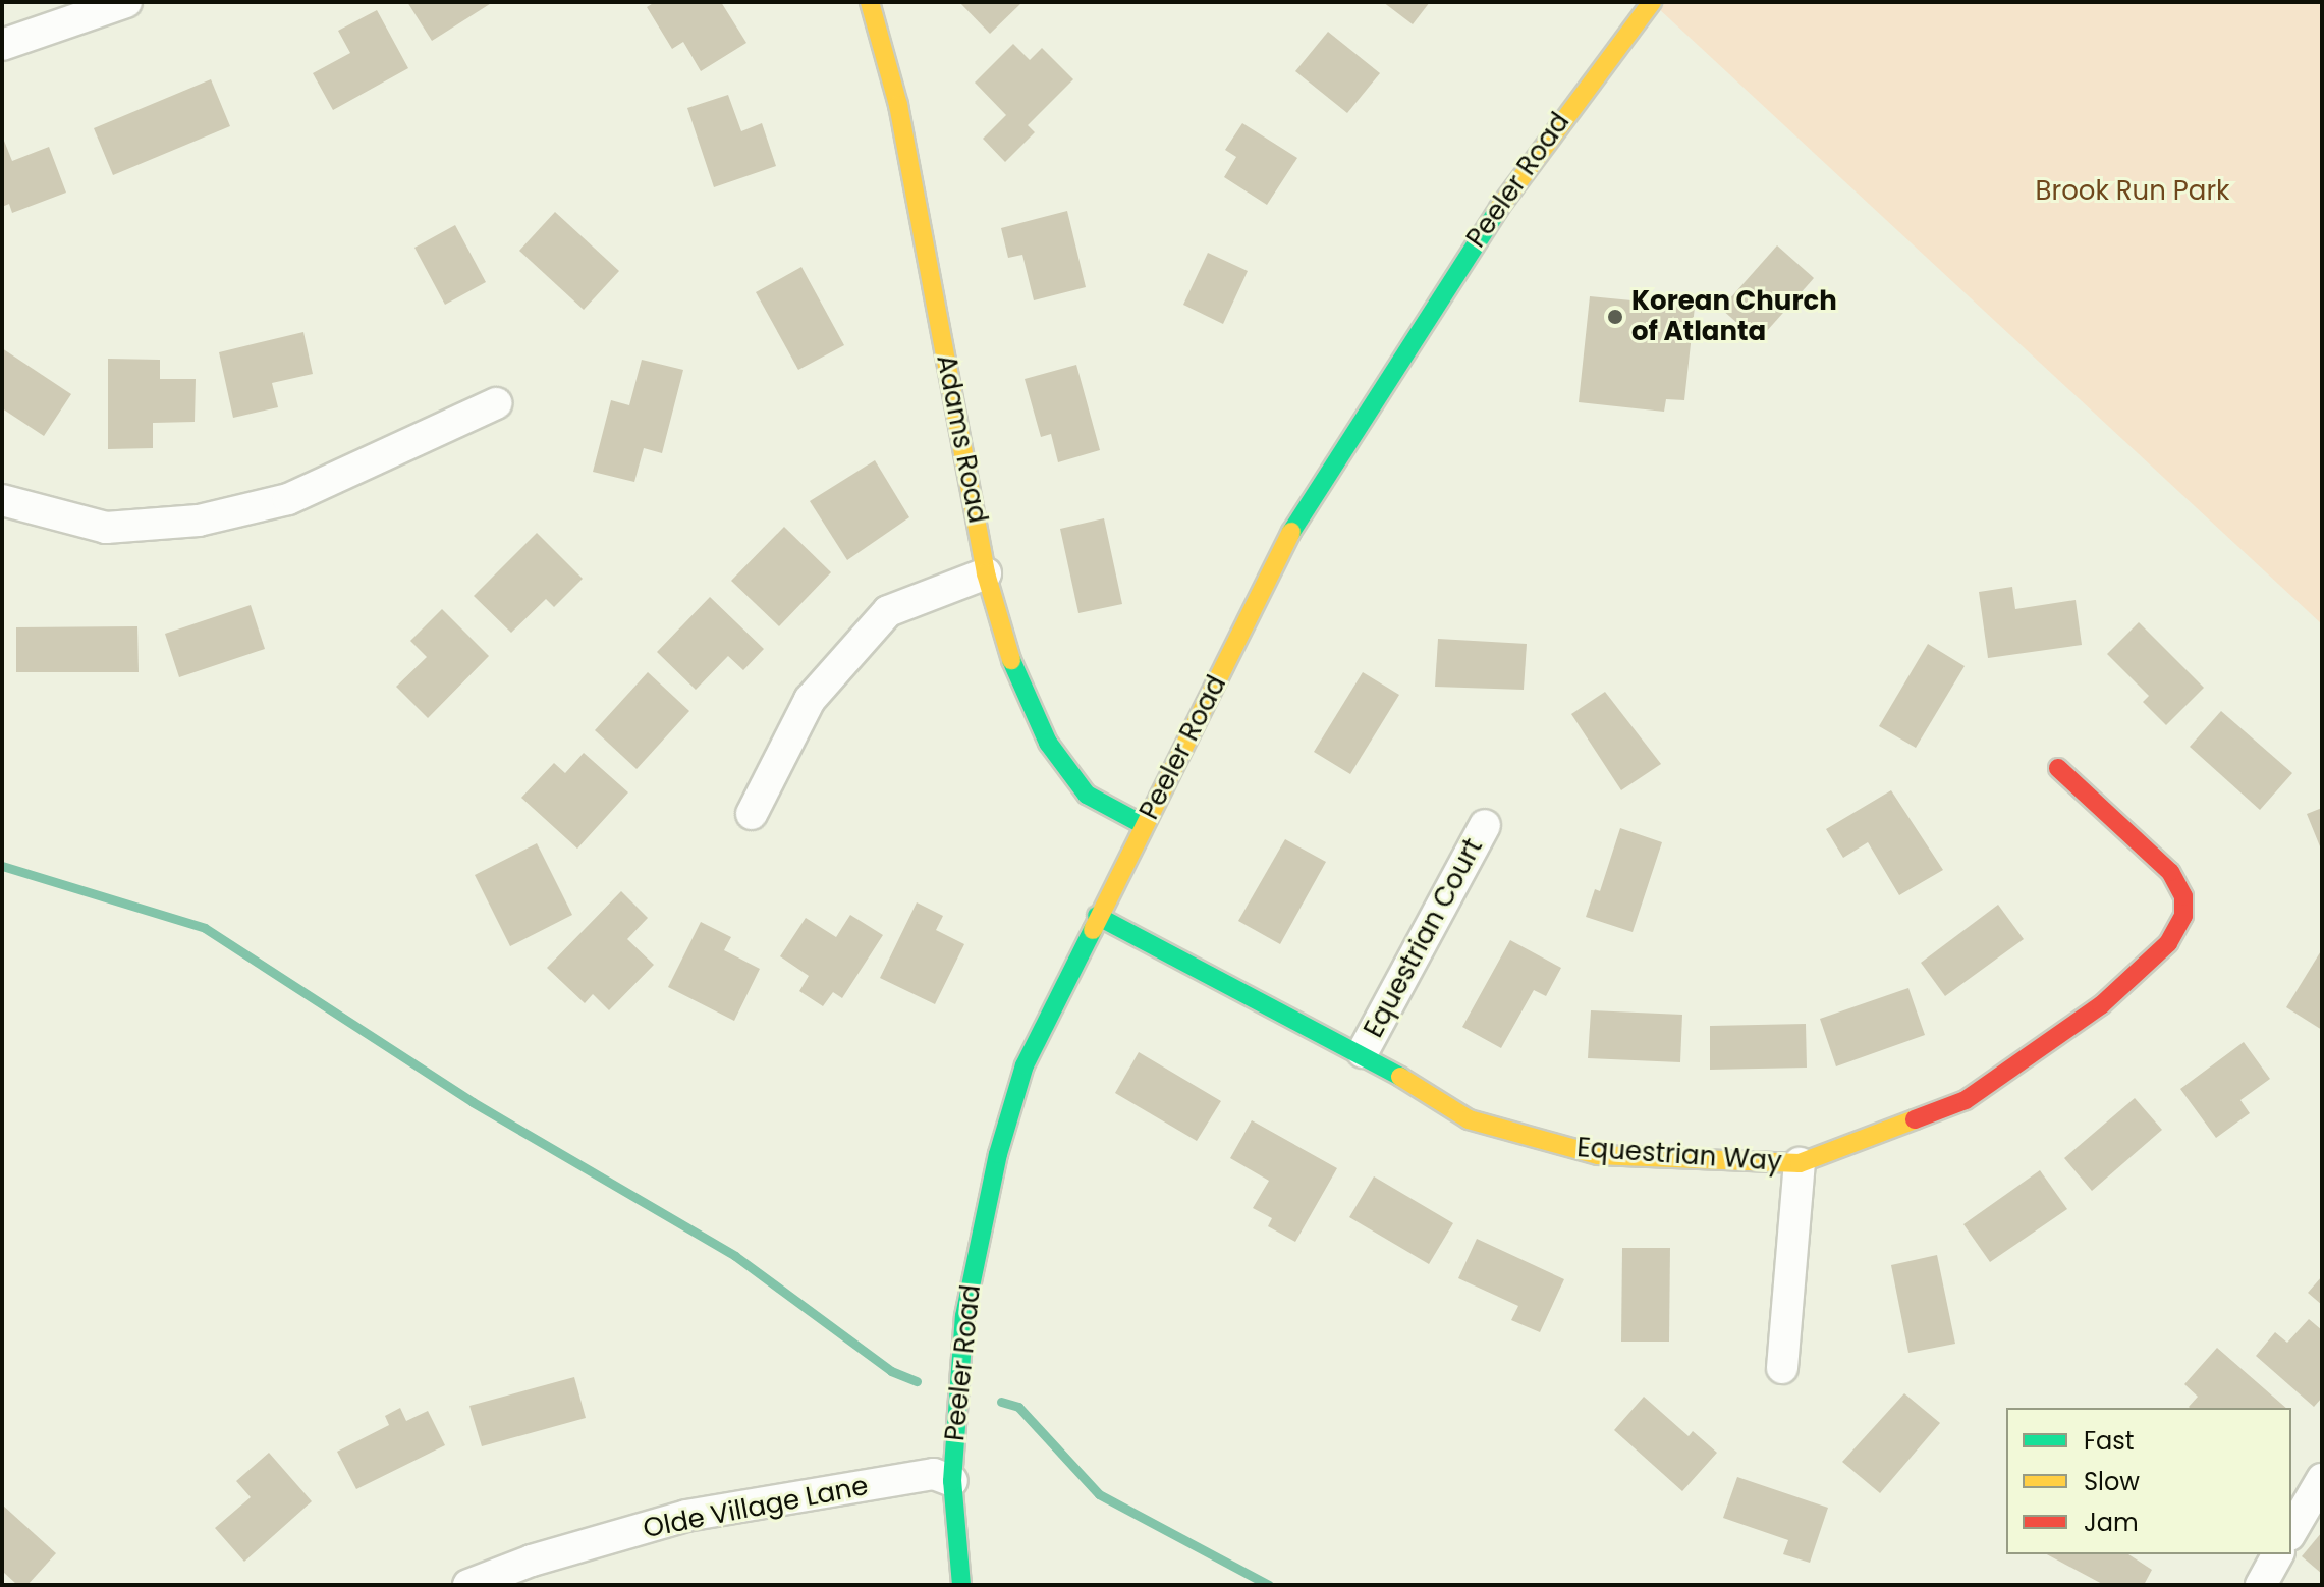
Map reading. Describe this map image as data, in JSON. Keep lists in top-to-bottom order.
{
  "streets": {
    "street": [
      "Peeler Road",
      "Adams Road",
      "Equestrian Court",
      "Equestrian Way",
      "Olde Village Lane"
    ]
  },
  "crossings": [
    ["Peeler Road", "Adams Road"],
    ["Peeler Road", "Equestrian Way"],
    ["Peeler Road", "Olde Village Lane"],
    ["Equestrian Court", "Equestrian Way"]
  ],
  "parks": ["Brook Run Park"],
  "places": ["Korean Church of Atlanta"],
  "legend": ["Fast", "Slow", "Jam"]
}
